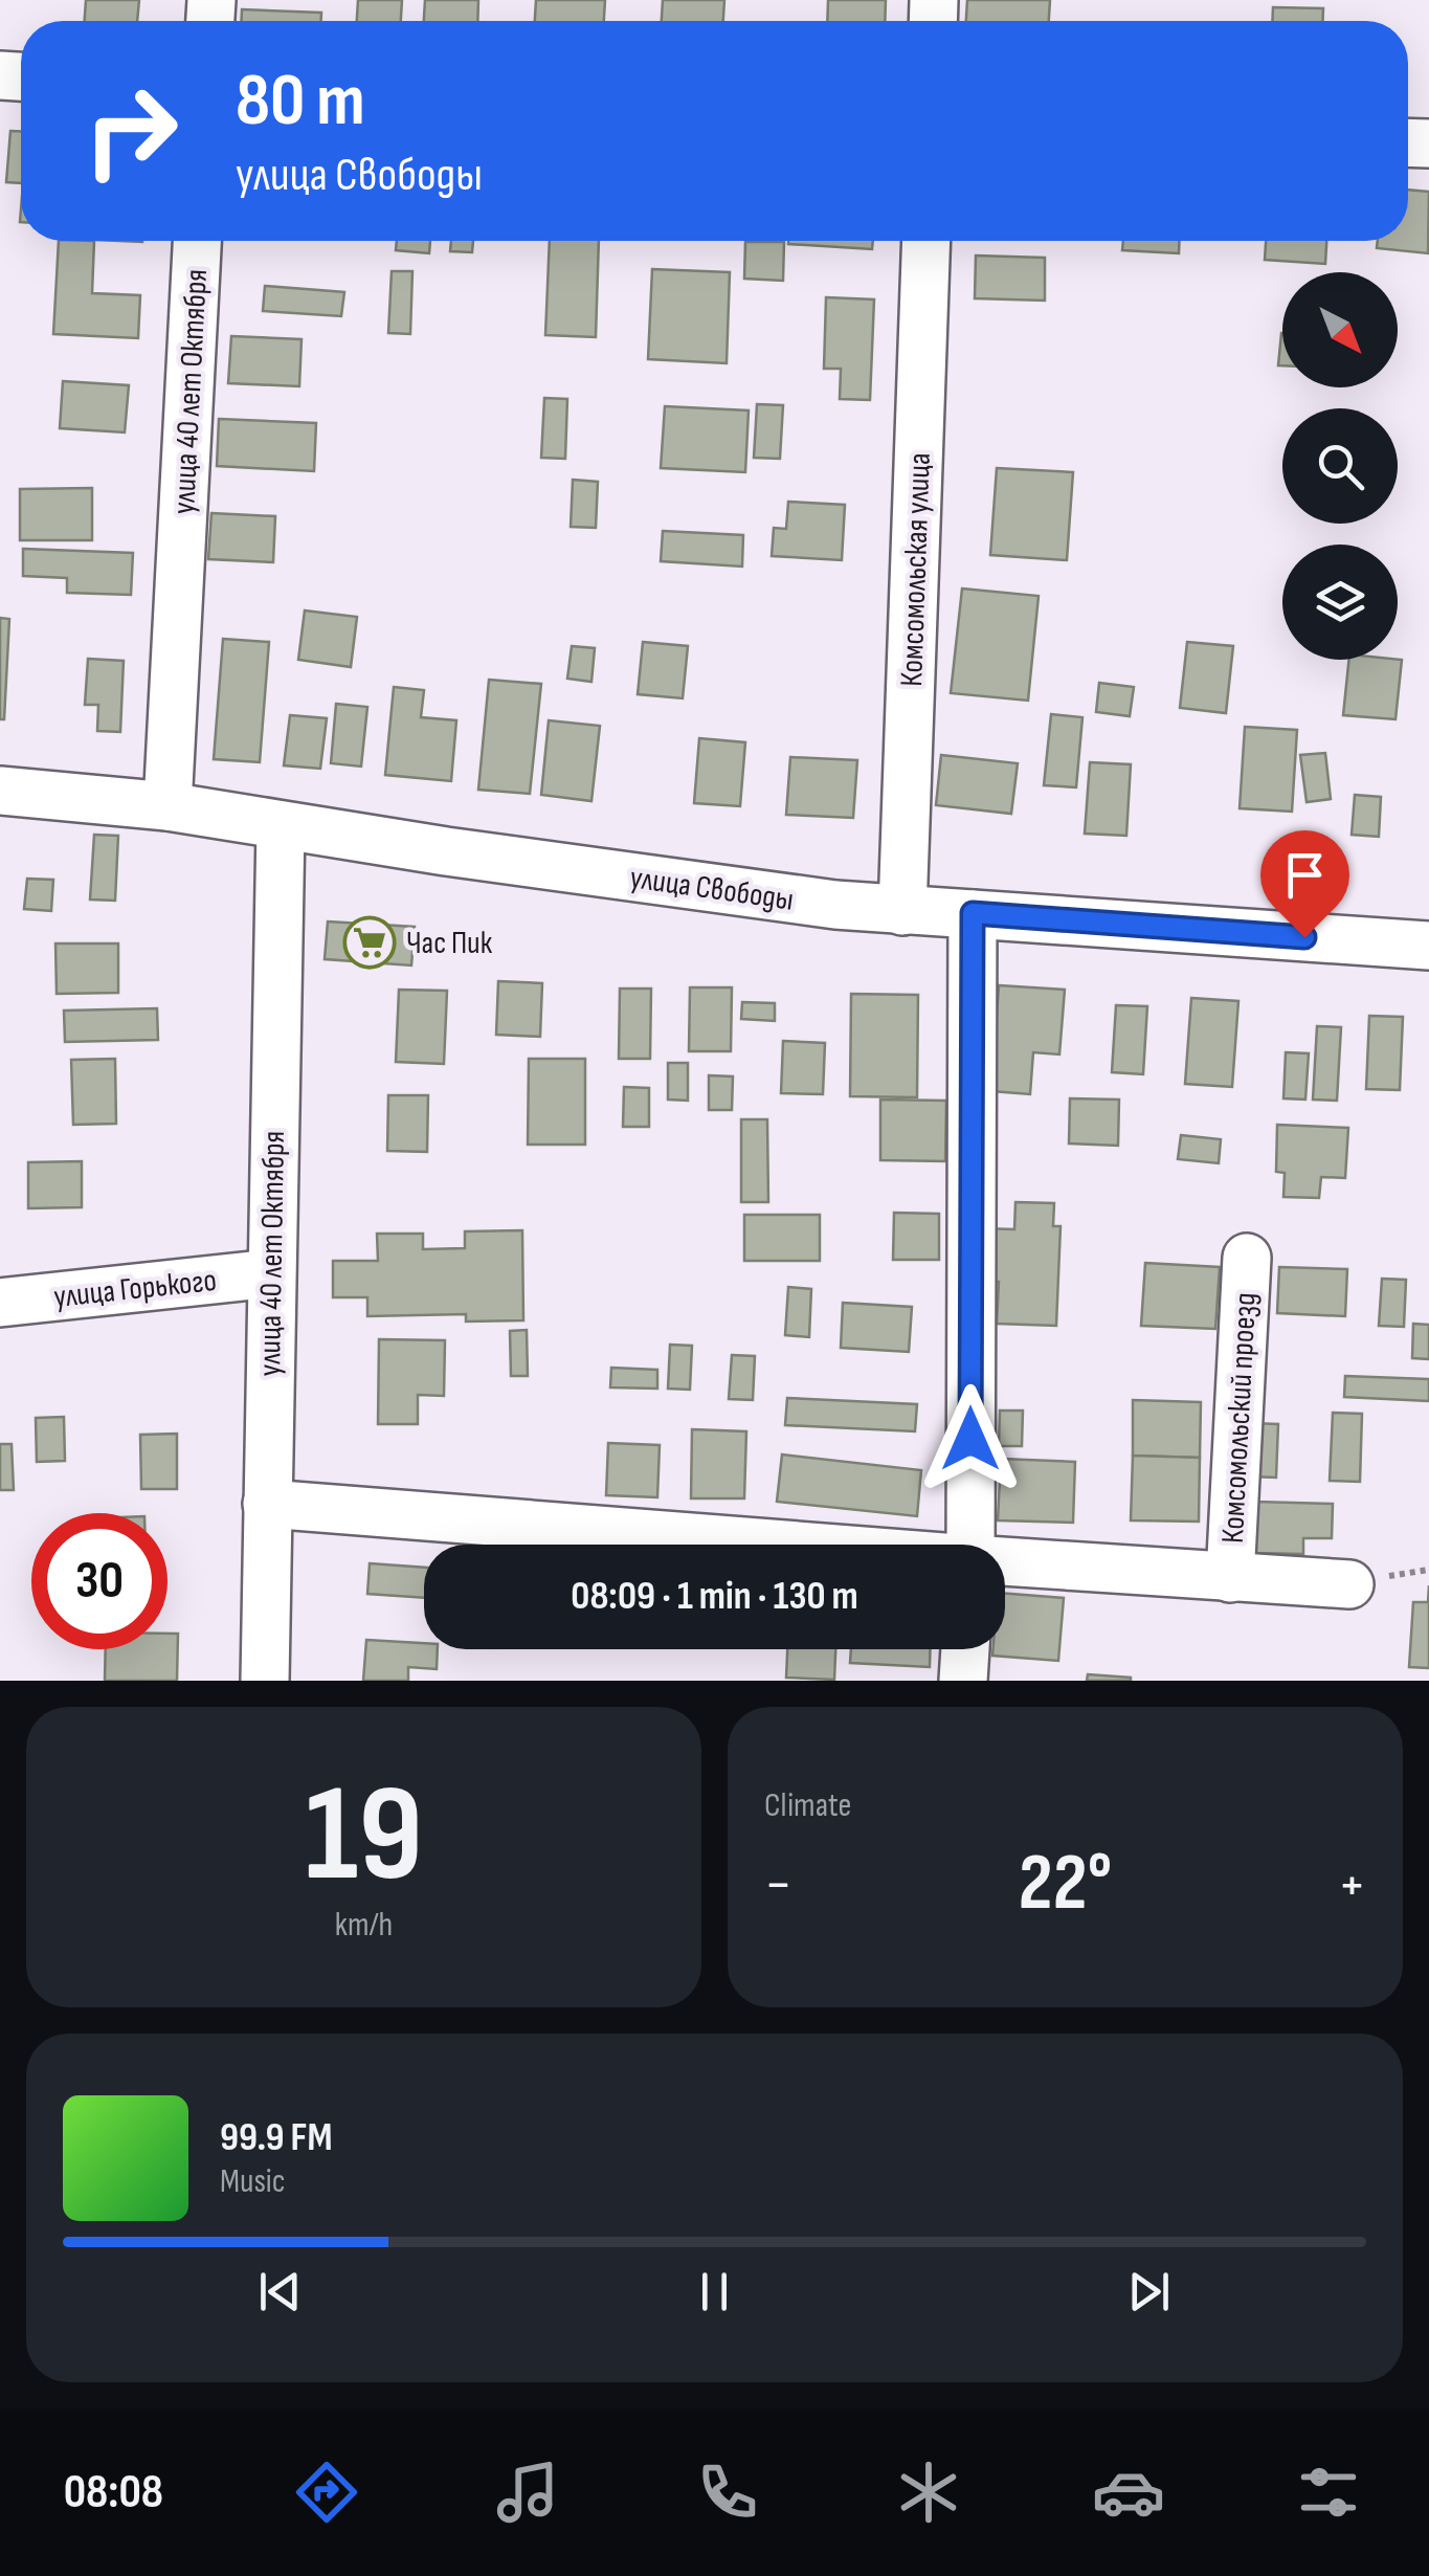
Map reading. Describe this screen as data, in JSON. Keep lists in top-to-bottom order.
{
  "streets": {
    "street": [
      "улица 40 лет Октября",
      "Комсомольская улица",
      "улица Свободы",
      "улица Горького",
      "Комсомольский проезд"
    ]
  },
  "crossings": [
    ["улица 40 лет Октября", "улица Свободы"],
    ["улица 40 лет Октября", "улица Горького"],
    ["улица 40 лет Октября", "Комсомольский проезд"],
    ["Комсомольская улица", "улица Свободы"]
  ],
  "places": {
    "supermarket": ["Час Пик"]
  },
  "north": "bottom right",
  "page": {
    "turn": ["80 m", "улица Свободы"],
    "limit": "30",
    "trip": "08:09 · 1 min · 130 m",
    "tile": [
      ["19", "km/h"],
      "Climate"
    ],
    "heat": ["−", "22°", "+"],
    "song": ["99.9 FM", "Music"],
    "tabs": "08:08"
  }
}
